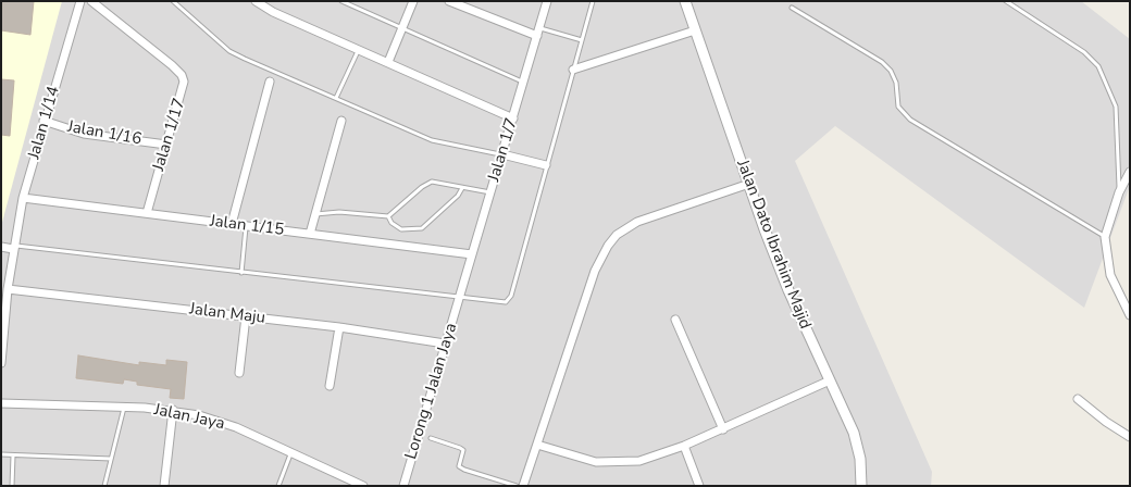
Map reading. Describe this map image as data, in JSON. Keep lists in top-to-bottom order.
{
  "streets": {
    "street": [
      "Jalan 1/14",
      "Jalan 1/16",
      "Jalan 1/17",
      "Jalan 1/7",
      "Jalan 1/15",
      "Jalan Dato Ibrahim Majid",
      "Jalan Maju",
      "Lorong 1 Jalan Jaya",
      "Jalan Jaya"
    ]
  },
  "crossings": [
    ["Jalan 1/14", "Jalan 1/16"],
    ["Jalan 1/14", "Jalan 1/15"],
    ["Jalan 1/14", "Jalan Maju"],
    ["Jalan 1/16", "Jalan 1/17"],
    ["Jalan 1/17", "Jalan 1/15"],
    ["Jalan 1/7", "Jalan 1/15"],
    ["Jalan 1/7", "Lorong 1 Jalan Jaya"],
    ["Jalan Maju", "Lorong 1 Jalan Jaya"]
  ]
}
